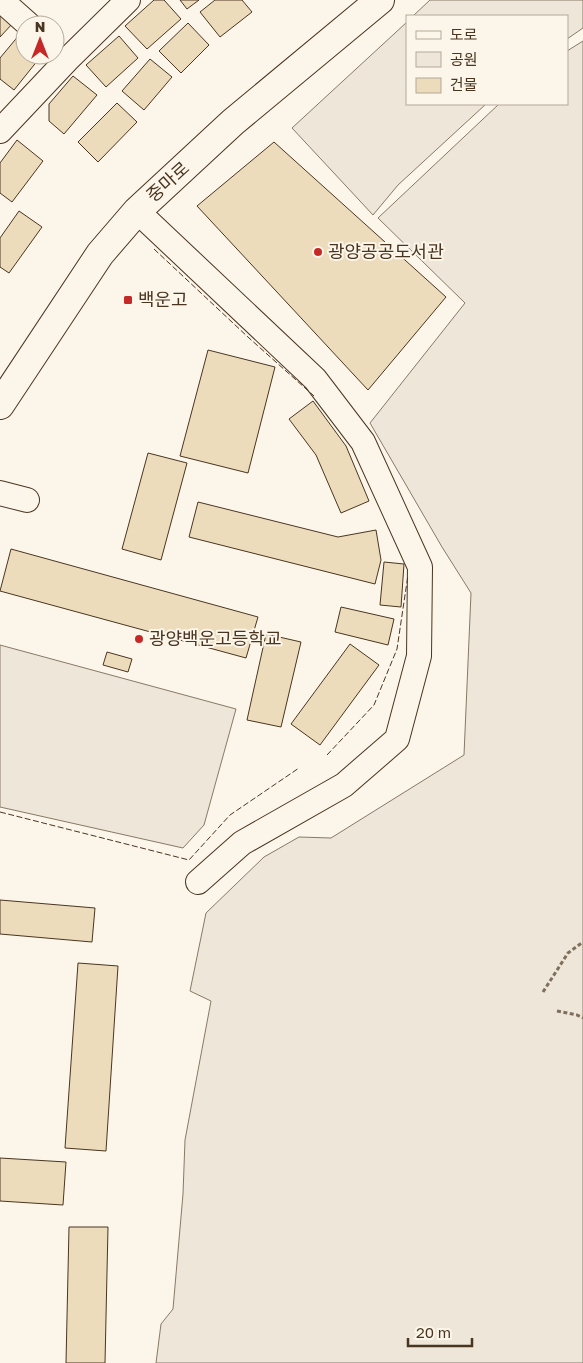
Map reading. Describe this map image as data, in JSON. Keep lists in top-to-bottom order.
{
  "streets": {
    "main road": ["중마로"]
  },
  "places": {
    "other": ["광양공공도서관", "광양백운고등학교"],
    "transit": ["백운고"]
  },
  "legend": ["도로", "공원", "건물"],
  "scale_bar": "20 m",
  "north": "top"
}
